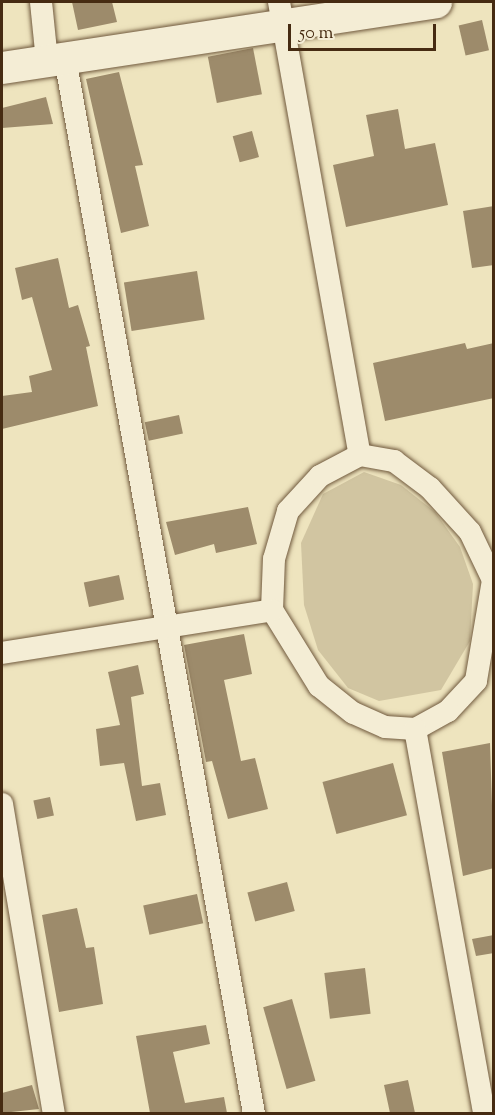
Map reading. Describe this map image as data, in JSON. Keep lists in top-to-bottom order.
{
  "scale_bar": "50 m"
}
